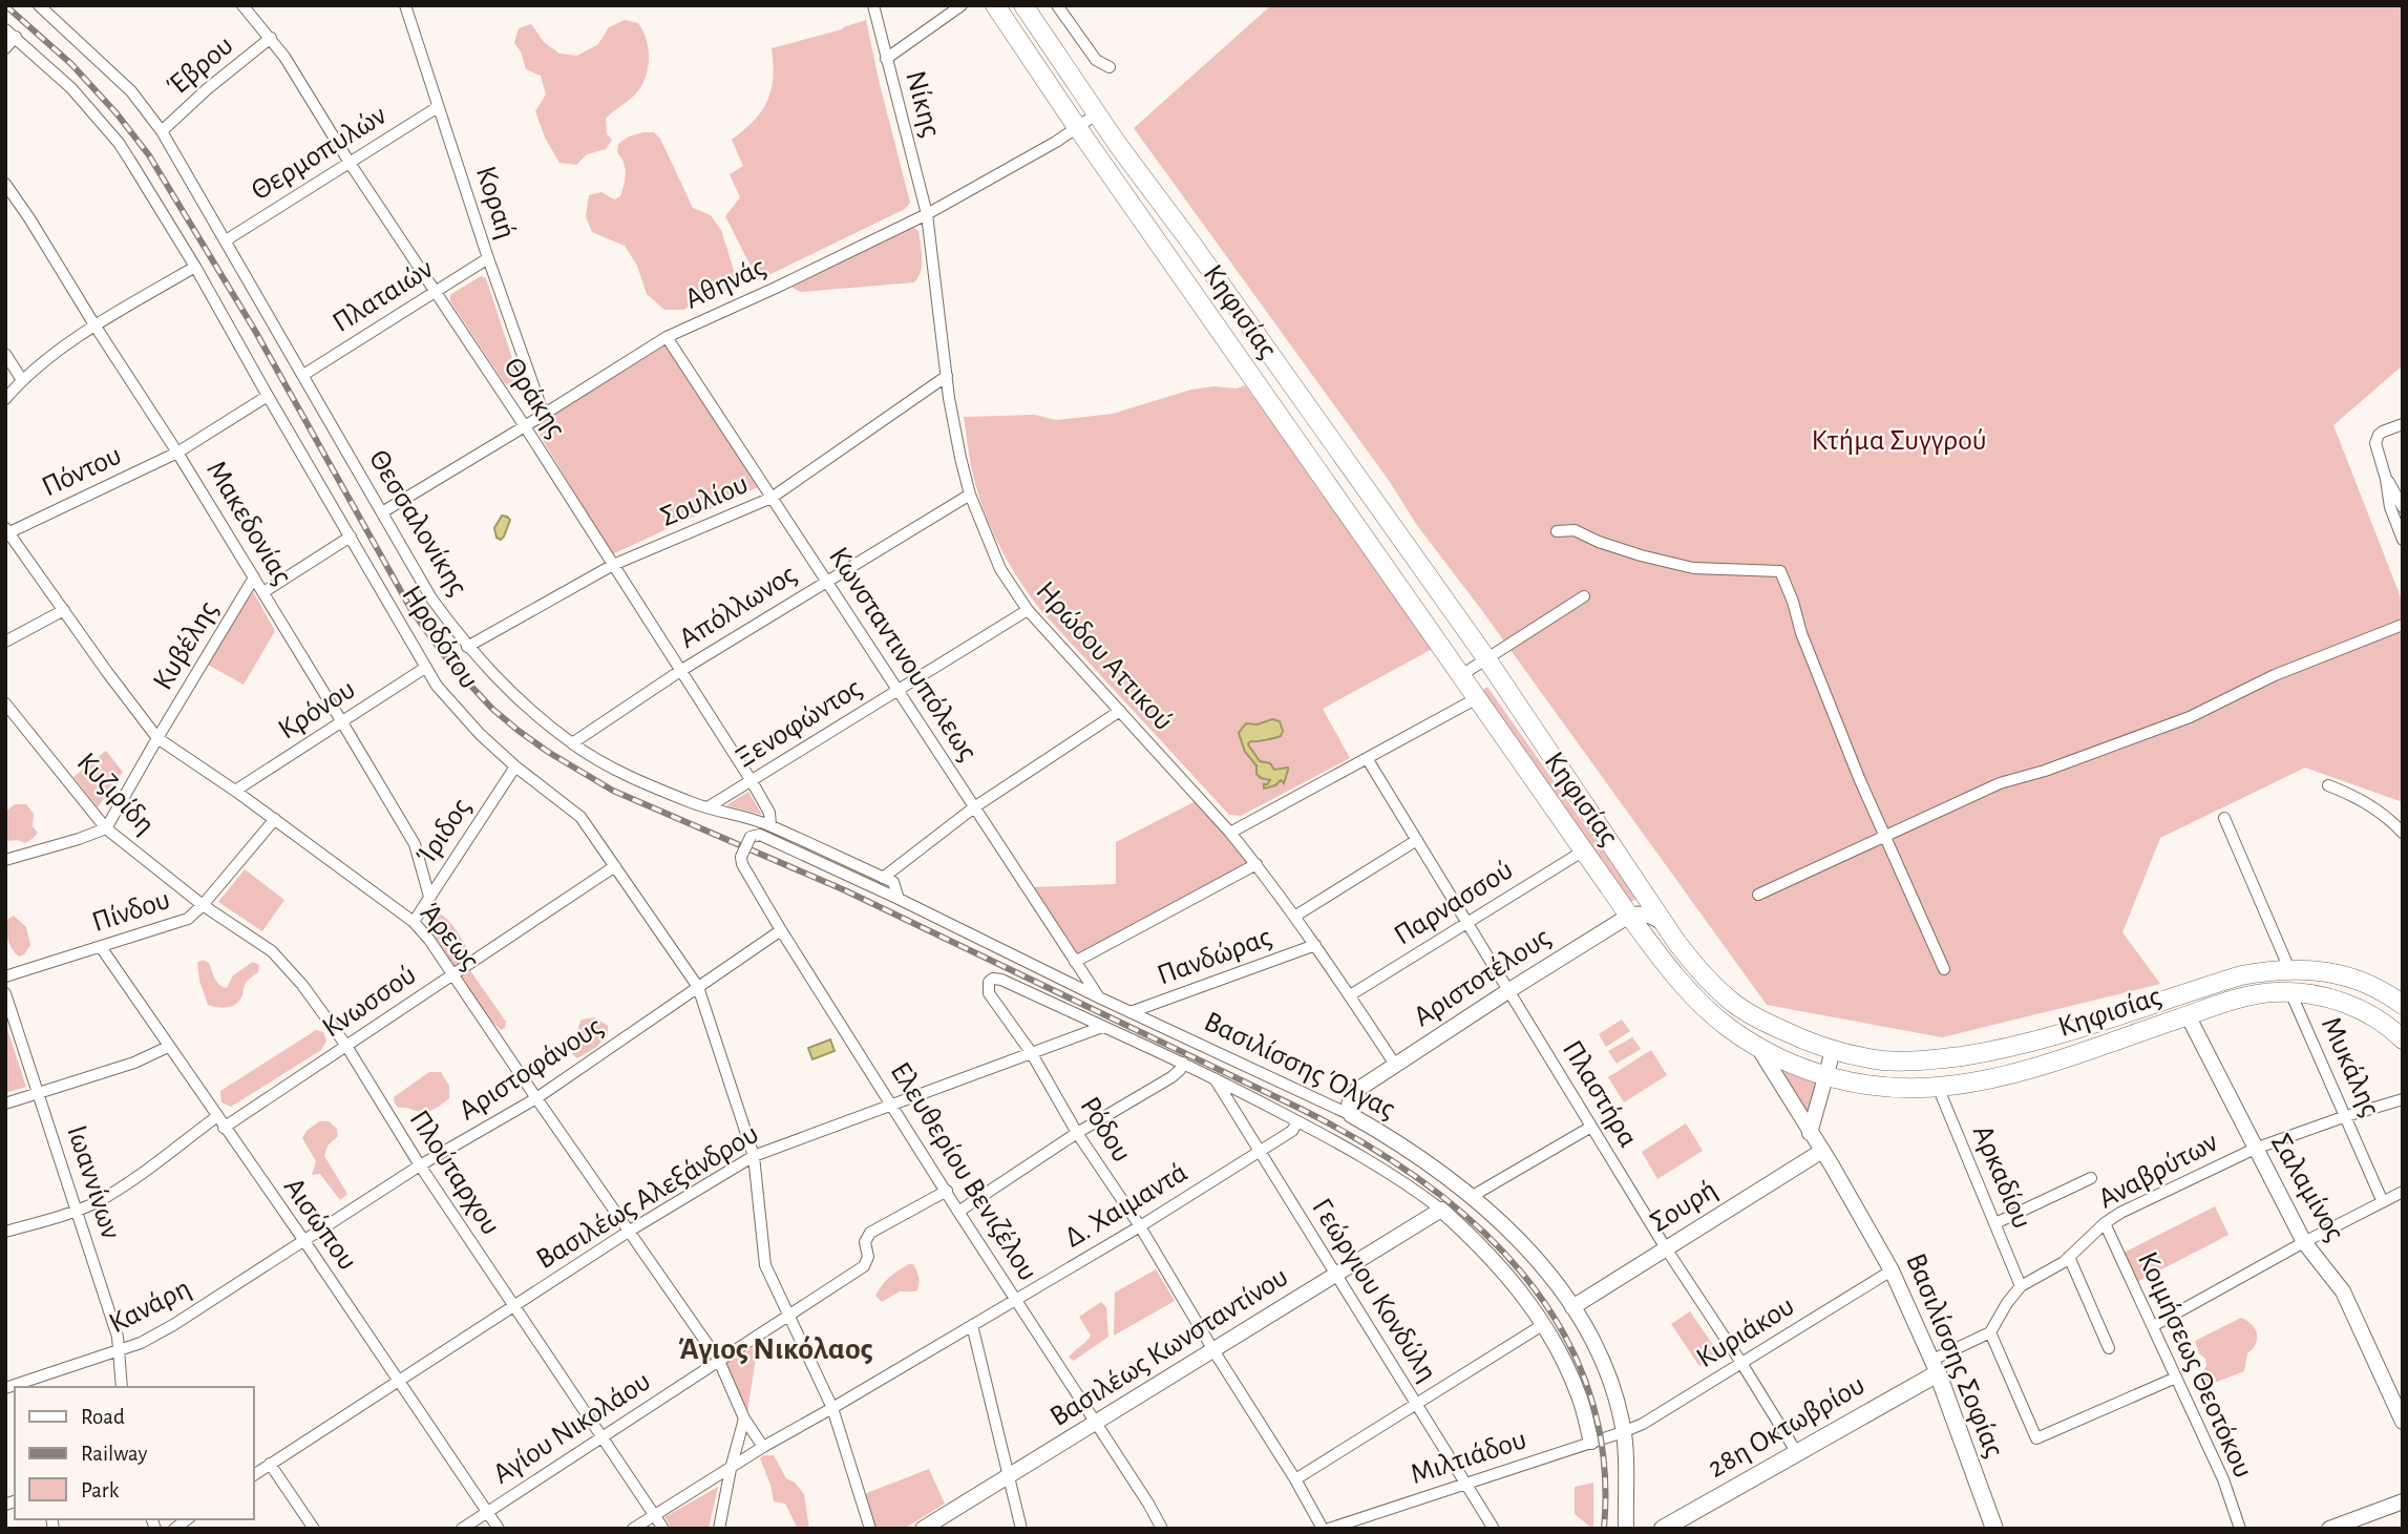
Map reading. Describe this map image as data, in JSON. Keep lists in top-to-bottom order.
{
  "streets": {
    "main road": ["Κηφισίας", "Βασιλίσσης Σοφίας", "28η Οκτωβρίου"],
    "street": [
      "Έβρου",
      "Νίκης",
      "Θερμοπυλών",
      "Κοραή",
      "Αθηνάς",
      "Πλαταιών",
      "Θράκης",
      "Πόντου",
      "Σουλίου",
      "Μακεδονίας",
      "Θεσσαλονίκης",
      "Απόλλωνος",
      "Ηροδότου",
      "Κυβέλης",
      "Κωνσταντινουπόλεως",
      "Ηρώδου Αττικού",
      "Κρόνου",
      "Ξενοφώντος",
      "Κυζιρίδη",
      "Ίριδος",
      "Παρνασσού",
      "Πίνδου",
      "Άρεως",
      "Πανδώρας",
      "Αριστοτέλους",
      "Κνωσσού",
      "Βασιλίσσης Όλγας",
      "Μυκάλης",
      "Αριστοφάνους",
      "Πλαστήρα",
      "Ρόδου",
      "Αναβρύτων",
      "Ελευθερίου Βενιζέλου",
      "Πλούταρχου",
      "Αρκαδίου",
      "Ιωαννίνων",
      "Σαλαμίνος",
      "Βασιλέως Αλεξάνδρου",
      "Δ. Χαιμαντά",
      "Σουρή",
      "Αισώπου",
      "Γεώργιου Κονδύλη",
      "Κανάρη",
      "Κυριάκου",
      "Βασιλέως Κωνσταντίνου",
      "Κοιμήσεως Θεοτόκου",
      "Αγίου Νικολάου",
      "Μιλτιάδου"
    ]
  },
  "crossings": [
    ["Έβρου", "Θράκης"],
    ["Έβρου", "Θεσσαλονίκης"],
    ["Νίκης", "Αθηνάς"],
    ["Νίκης", "Ηρώδου Αττικού"],
    ["Θερμοπυλών", "Κοραή"],
    ["Θερμοπυλών", "Θράκης"],
    ["Θερμοπυλών", "Θεσσαλονίκης"],
    ["Κοραή", "Αθηνάς"],
    ["Κοραή", "Πλαταιών"],
    ["Αθηνάς", "Κηφισίας"],
    ["Αθηνάς", "Θράκης"],
    ["Αθηνάς", "Θεσσαλονίκης"],
    ["Αθηνάς", "Κωνσταντινουπόλεως"],
    ["Αθηνάς", "Ηρώδου Αττικού"],
    ["Πλαταιών", "Θράκης"],
    ["Πλαταιών", "Θεσσαλονίκης"],
    ["Κηφισίας", "Παρνασσού"],
    ["Κηφισίας", "Αριστοτέλους"],
    ["Κηφισίας", "Μυκάλης"],
    ["Κηφισίας", "Αρκαδίου"],
    ["Κηφισίας", "Σαλαμίνος"],
    ["Κηφισίας", "Βασιλίσσης Σοφίας"],
    ["Θράκης", "Σουλίου"],
    ["Θράκης", "Θεσσαλονίκης"],
    ["Θράκης", "Απόλλωνος"],
    ["Θράκης", "Ξενοφώντος"],
    ["Πόντου", "Μακεδονίας"],
    ["Πόντου", "Άρεως"],
    ["Σουλίου", "Θεσσαλονίκης"],
    ["Σουλίου", "Κωνσταντινουπόλεως"],
    ["Σουλίου", "Ηρώδου Αττικού"],
    ["Μακεδονίας", "Κυβέλης"],
    ["Μακεδονίας", "Κρόνου"],
    ["Μακεδονίας", "Ίριδος"],
    ["Θεσσαλονίκης", "Απόλλωνος"],
    ["Θεσσαλονίκης", "Ξενοφώντος"],
    ["Θεσσαλονίκης", "Βασιλίσσης Όλγας"],
    ["Απόλλωνος", "Κωνσταντινουπόλεως"],
    ["Απόλλωνος", "Ηρώδου Αττικού"],
    ["Ηροδότου", "Κυβέλης"],
    ["Ηροδότου", "Κρόνου"],
    ["Ηροδότου", "Ίριδος"],
    ["Ηροδότου", "Κνωσσού"],
    ["Ηροδότου", "Αριστοφάνους"],
    ["Ηροδότου", "Βασιλέως Αλεξάνδρου"],
    ["Ηροδότου", "Δ. Χαιμαντά"],
    ["Ηροδότου", "Αγίου Νικολάου"],
    ["Κυβέλης", "Κυζιρίδη"],
    ["Κυβέλης", "Άρεως"],
    ["Κωνσταντινουπόλεως", "Ξενοφώντος"],
    ["Κωνσταντινουπόλεως", "Βασιλίσσης Όλγας"],
    ["Ηρώδου Αττικού", "Ξενοφώντος"],
    ["Ηρώδου Αττικού", "Παρνασσού"],
    ["Ηρώδου Αττικού", "Πανδώρας"],
    ["Ηρώδου Αττικού", "Αριστοτέλους"],
    ["Κρόνου", "Άρεως"],
    ["Κυζιρίδη", "Πίνδου"],
    ["Κυζιρίδη", "Πλούταρχου"],
    ["Ίριδος", "Άρεως"],
    ["Παρνασσού", "Πλαστήρα"],
    ["Πίνδου", "Άρεως"],
    ["Πίνδου", "Πλούταρχου"],
    ["Πίνδου", "Αισώπου"],
    ["Άρεως", "Κνωσσού"],
    ["Άρεως", "Αριστοφάνους"],
    ["Άρεως", "Βασιλέως Αλεξάνδρου"],
    ["Άρεως", "Δ. Χαιμαντά"],
    ["Άρεως", "Αγίου Νικολάου"],
    ["Πανδώρας", "Βασιλίσσης Όλγας"],
    ["Αριστοτέλους", "Βασιλίσσης Όλγας"],
    ["Αριστοτέλους", "Πλαστήρα"],
    ["Κνωσσού", "Πλούταρχου"],
    ["Κνωσσού", "Αισώπου"],
    ["Βασιλίσσης Όλγας", "Ελευθερίου Βενιζέλου"],
    ["Βασιλίσσης Όλγας", "Σουρή"],
    ["Βασιλίσσης Όλγας", "Κυριάκου"],
    ["Βασιλίσσης Όλγας", "Μιλτιάδου"],
    ["Μυκάλης", "Αναβρύτων"],
    ["Αριστοφάνους", "Ελευθερίου Βενιζέλου"],
    ["Αριστοφάνους", "Πλούταρχου"],
    ["Αριστοφάνους", "Αισώπου"],
    ["Αριστοφάνους", "Κανάρη"],
    ["Πλαστήρα", "Σουρή"],
    ["Πλαστήρα", "Κυριάκου"],
    ["Πλαστήρα", "28η Οκτωβρίου"],
    ["Ρόδου", "Βασιλέως Αλεξάνδρου"],
    ["Ρόδου", "Δ. Χαιμαντά"],
    ["Ρόδου", "Βασιλέως Κωνσταντίνου"],
    ["Αναβρύτων", "Αρκαδίου"],
    ["Αναβρύτων", "Σαλαμίνος"],
    ["Αναβρύτων", "Κοιμήσεως Θεοτόκου"],
    ["Ελευθερίου Βενιζέλου", "Βασιλέως Αλεξάνδρου"],
    ["Ελευθερίου Βενιζέλου", "Δ. Χαιμαντά"],
    ["Ελευθερίου Βενιζέλου", "Βασιλέως Κωνσταντίνου"],
    ["Ελευθερίου Βενιζέλου", "Αγίου Νικολάου"],
    ["Πλούταρχου", "Βασιλέως Αλεξάνδρου"],
    ["Πλούταρχου", "Δ. Χαιμαντά"],
    ["Πλούταρχου", "Αγίου Νικολάου"],
    ["Ιωαννίνων", "Κανάρη"],
    ["Βασιλέως Αλεξάνδρου", "Αισώπου"],
    ["Δ. Χαιμαντά", "Γεώργιου Κονδύλη"],
    ["Σουρή", "Βασιλίσσης Σοφίας"],
    ["Αισώπου", "Κανάρη"],
    ["Αισώπου", "Αγίου Νικολάου"],
    ["Γεώργιου Κονδύλη", "Βασιλέως Κωνσταντίνου"],
    ["Γεώργιου Κονδύλη", "Μιλτιάδου"],
    ["Κυριάκου", "Βασιλίσσης Σοφίας"],
    ["Κυριάκου", "Μιλτιάδου"],
    ["Βασιλίσσης Σοφίας", "28η Οκτωβρίου"]
  ],
  "districts": ["Άγιος Νικόλαος"],
  "parks": ["Κτήμα Συγγρού"],
  "legend": ["Road", "Railway", "Park"]
}
